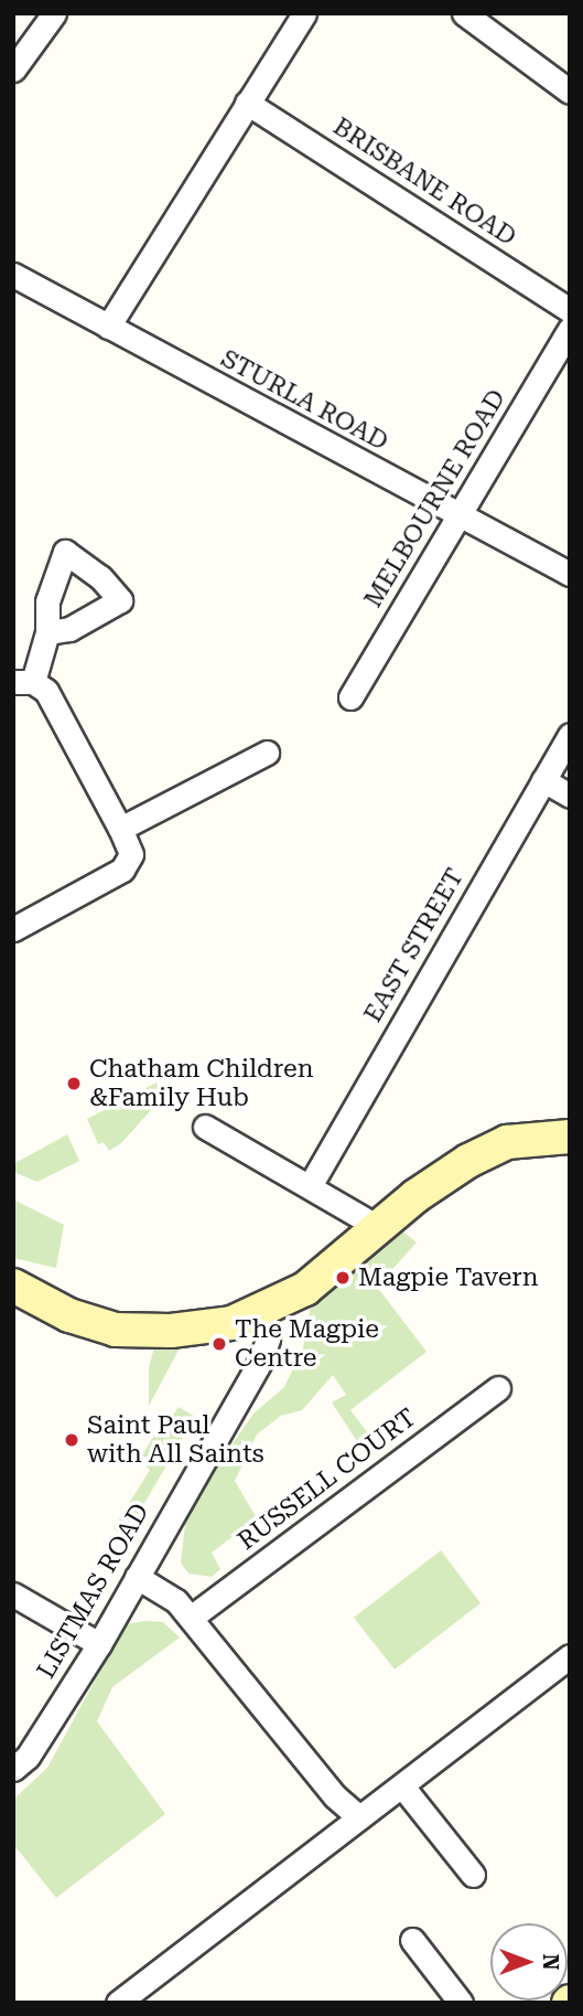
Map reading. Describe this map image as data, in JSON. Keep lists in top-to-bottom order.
{
  "streets": {
    "street": [
      "BRISBANE ROAD",
      "STURLA ROAD",
      "MELBOURNE ROAD",
      "EAST STREET",
      "RUSSELL COURT",
      "LISTMAS ROAD"
    ]
  },
  "crossings": [
    ["STURLA ROAD", "MELBOURNE ROAD"]
  ],
  "places": [
    "Chatham Children &Family Hub",
    "Magpie Tavern",
    "The Magpie Centre",
    "Saint Paul with All Saints"
  ],
  "north": "right"
}
